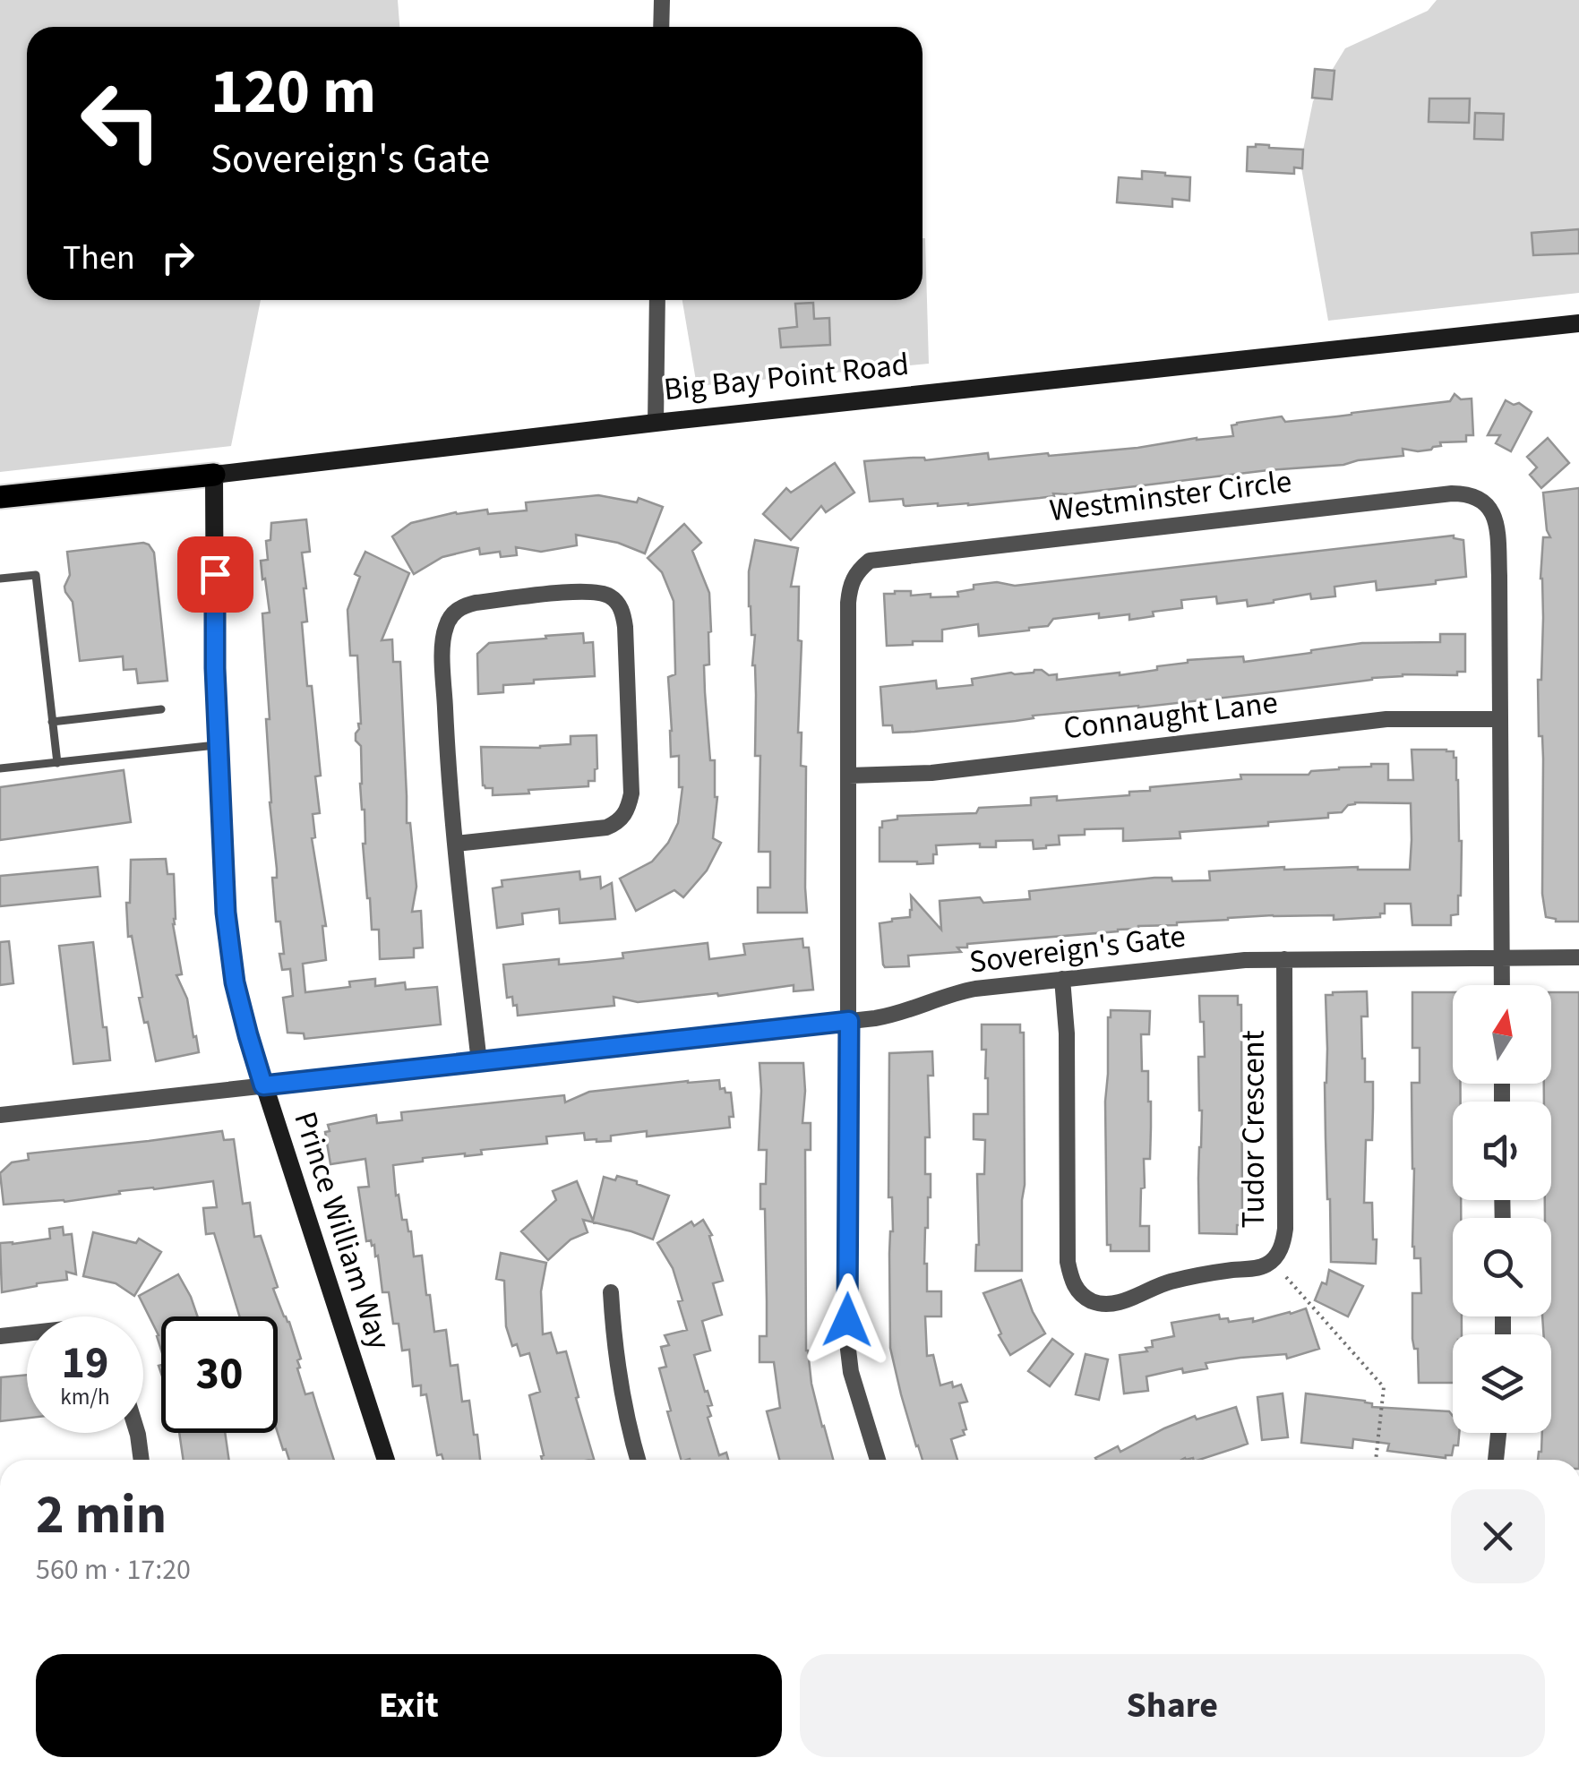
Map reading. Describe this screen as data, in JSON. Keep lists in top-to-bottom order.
{
  "streets": {
    "main road": ["Big Bay Point Road", "Prince William Way"],
    "street": [
      "Westminster Circle",
      "Connaught Lane",
      "Sovereign's Gate",
      "Tudor Crescent"
    ]
  },
  "crossings": [
    ["Big Bay Point Road", "Prince William Way"],
    ["Westminster Circle", "Connaught Lane"],
    ["Westminster Circle", "Sovereign's Gate"],
    ["Sovereign's Gate", "Tudor Crescent"],
    ["Sovereign's Gate", "Prince William Way"]
  ],
  "north": "top",
  "page": {
    "turn": ["120 m", "Sovereign's Gate"],
    "then": "Then",
    "speed": "19 km/h",
    "limit": "30",
    "heading": ["2 min", "560 m · 17:20"],
    "buttons": ["Exit", "Share"]
  }
}
